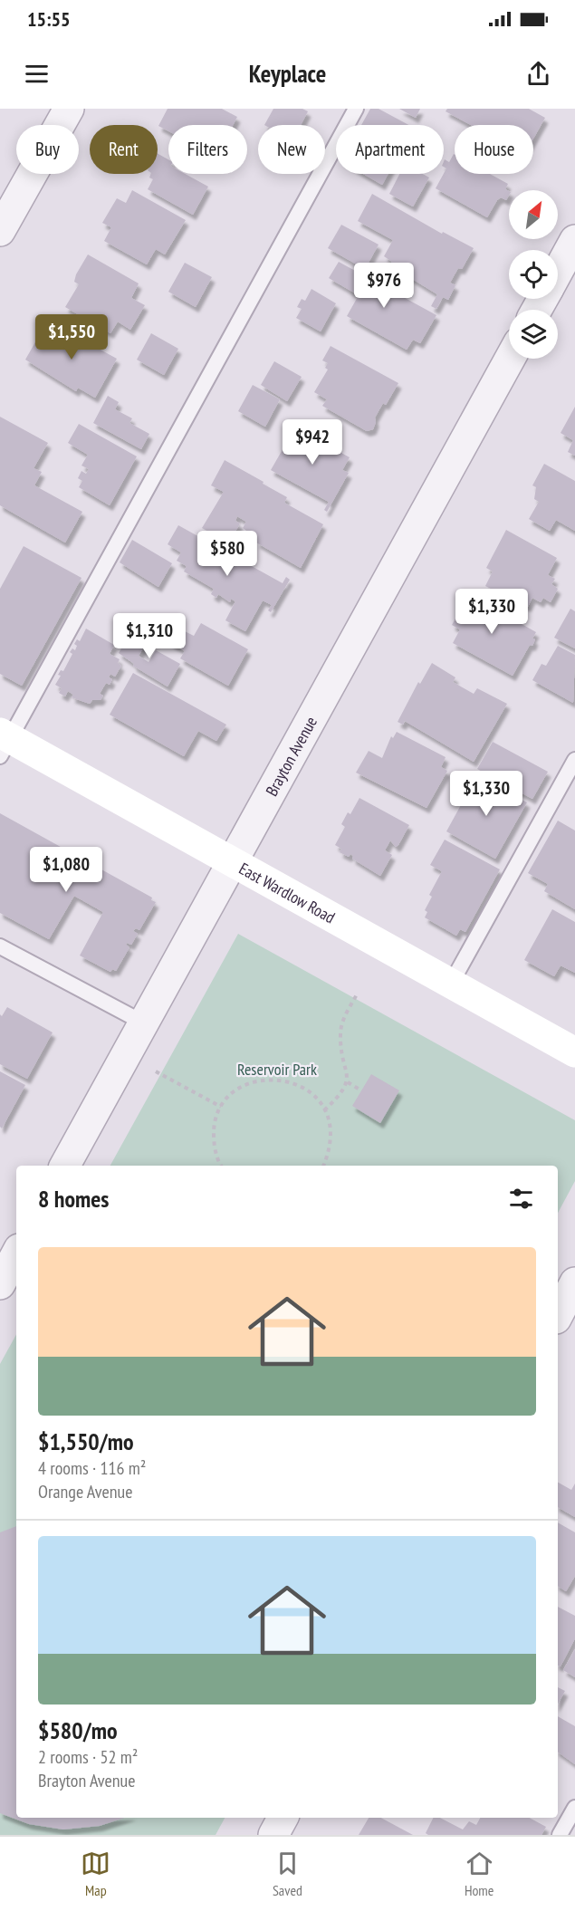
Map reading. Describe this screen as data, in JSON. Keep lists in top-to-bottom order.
{
  "streets": {
    "main road": ["East Wardlow Road"],
    "street": ["Brayton Avenue"]
  },
  "crossings": [
    ["Brayton Avenue", "East Wardlow Road"]
  ],
  "parks": ["Reservoir Park"],
  "north": "top right",
  "page": {
    "status": "15:55",
    "header": "Keyplace",
    "chip": [
      "Buy",
      "Rent",
      "Filters",
      "New",
      "Apartment",
      "House"
    ],
    "price": [
      "$976",
      "$1,550",
      "$942",
      "$580",
      "$1,330",
      "$1,310",
      "$1,330",
      "$1,080"
    ],
    "heading": "8 homes",
    "list": [
      {
        "name": "$1,550/mo",
        "note": "4 rooms · 116 m² · Orange Avenue"
      },
      {
        "name": "$580/mo",
        "note": "2 rooms · 52 m² · Brayton Avenue"
      }
    ],
    "tabs": ["Map", "Saved", "Home"]
  }
}
